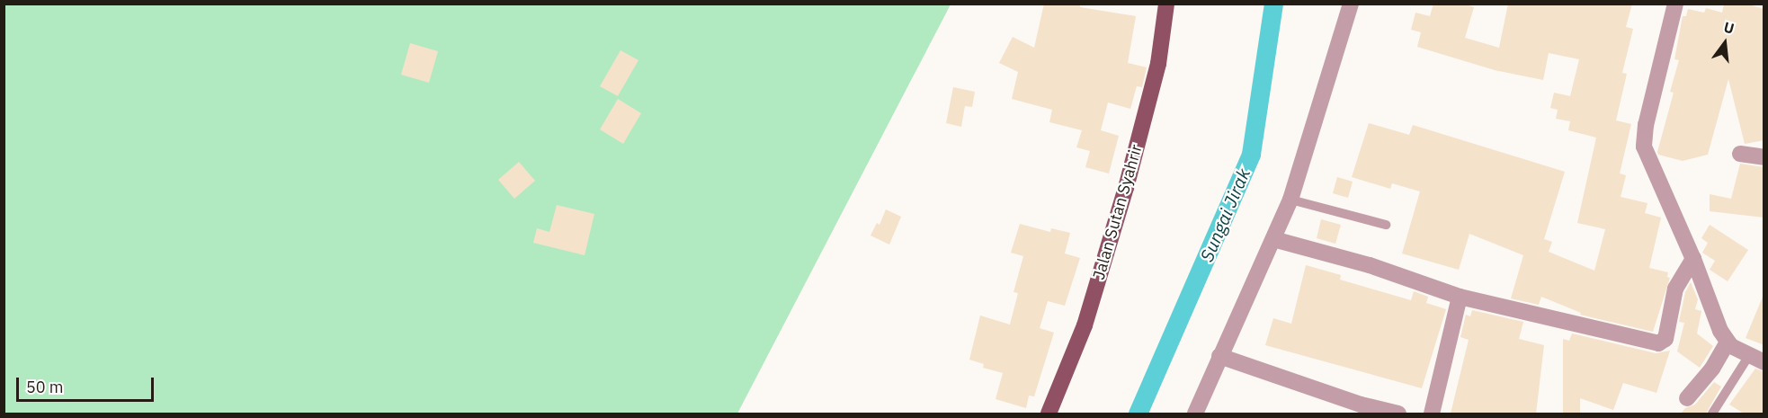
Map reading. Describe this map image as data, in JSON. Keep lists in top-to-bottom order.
{
  "streets": {
    "main road": ["Jalan Sutan Syahrir"]
  },
  "water": ["Sungai Jirak"],
  "scale_bar": "50 m",
  "north": "top"
}
